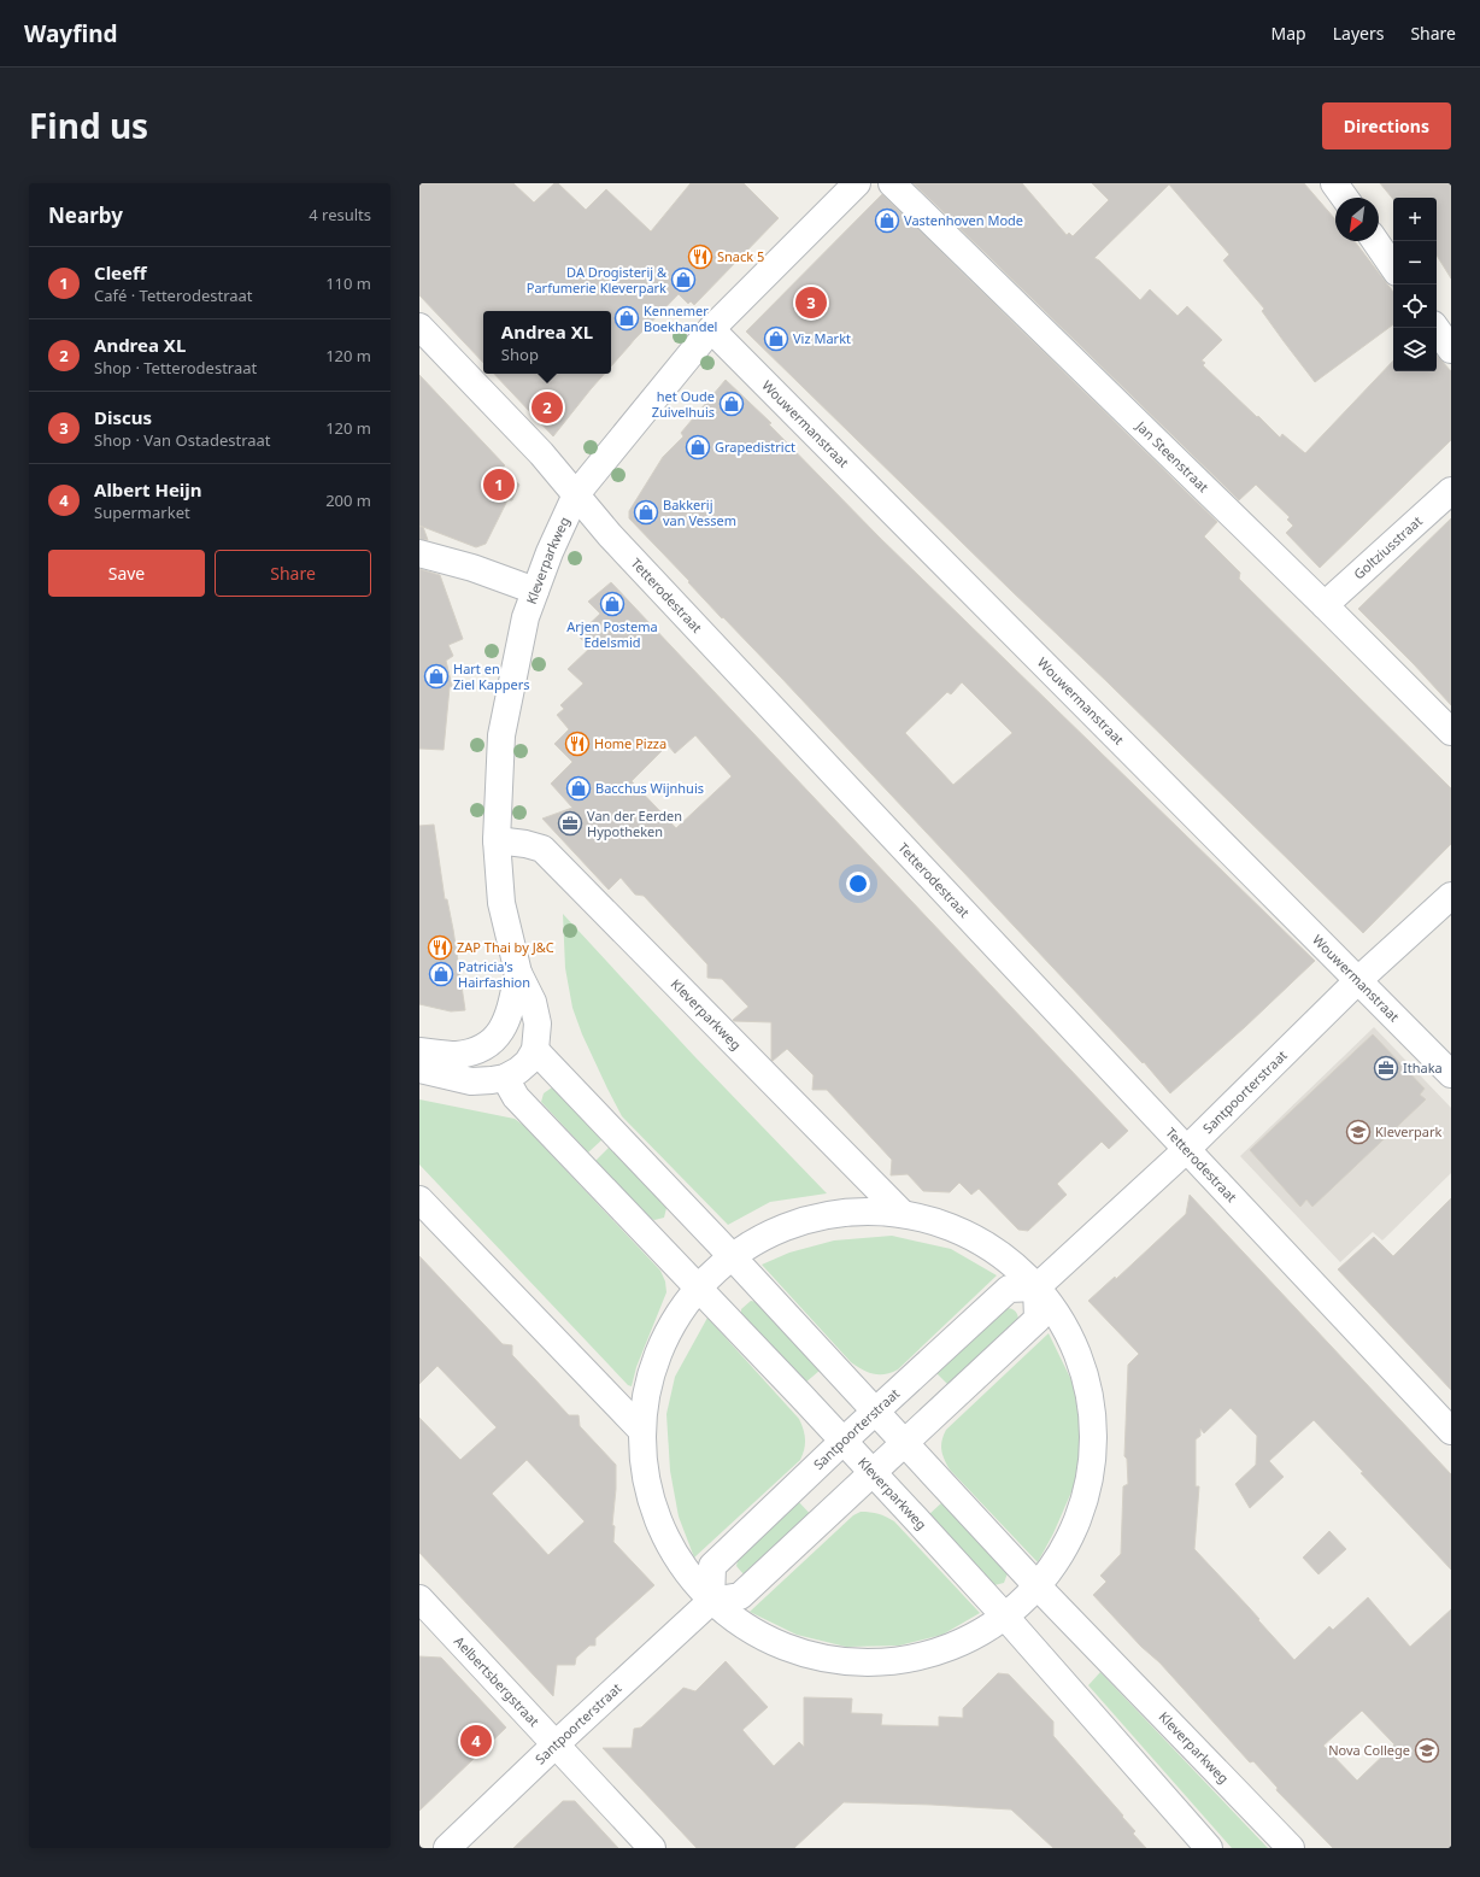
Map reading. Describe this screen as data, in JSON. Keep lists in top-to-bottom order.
{
  "streets": {
    "street": [
      "Wouwermanstraat",
      "Jan Steenstraat",
      "Goltziusstraat",
      "Kleverparkweg",
      "Tetterodestraat",
      "Santpoorterstraat",
      "Aelbertsbergstraat"
    ]
  },
  "crossings": [
    ["Wouwermanstraat", "Kleverparkweg"],
    ["Wouwermanstraat", "Santpoorterstraat"],
    ["Jan Steenstraat", "Goltziusstraat"],
    ["Kleverparkweg", "Tetterodestraat"],
    ["Kleverparkweg", "Santpoorterstraat"],
    ["Tetterodestraat", "Santpoorterstraat"],
    ["Santpoorterstraat", "Aelbertsbergstraat"]
  ],
  "places": {
    "shop": [
      "Vastenhoven Mode",
      "DA Drogisterij & Parfumerie Kleverpark",
      "Kennemer Boekhandel",
      "Viz Markt",
      "het Oude Zuivelhuis",
      "Grapedistrict",
      "Bakkerij van Vessem",
      "Arjen Postema Edelsmid",
      "Hart en Ziel Kappers",
      "Bacchus Wijnhuis",
      "Patricia's Hairfashion"
    ],
    "restaurant": ["Snack 5", "Home Pizza", "ZAP Thai by J&C"],
    "office": ["Van der Eerden Hypotheken", "Ithaka"],
    "school or university": ["Kleverpark", "Nova College"]
  },
  "north": "bottom left",
  "page": {
    "header": "Wayfind",
    "nav": ["Map", "Layers", "Share"],
    "title": "Find us",
    "buttons": [
      "Directions",
      ["Save", "Share"]
    ],
    "heading": ["Nearby", "4 results"],
    "map_buttons": ["+", "−"],
    "list": [
      {
        "mark": "1",
        "name": "Cleeff",
        "note": "Café · Tetterodestraat",
        "value": "110 m"
      },
      {
        "mark": "2",
        "name": "Andrea XL",
        "note": "Shop · Tetterodestraat",
        "value": "120 m"
      },
      {
        "mark": "3",
        "name": "Discus",
        "note": "Shop · Van Ostadestraat",
        "value": "120 m"
      },
      {
        "mark": "4",
        "name": "Albert Heijn",
        "note": "Supermarket",
        "value": "200 m"
      }
    ],
    "pins": [
      "3",
      "2",
      "1",
      "4"
    ],
    "popup": ["Andrea XL", "Shop"]
  }
}
